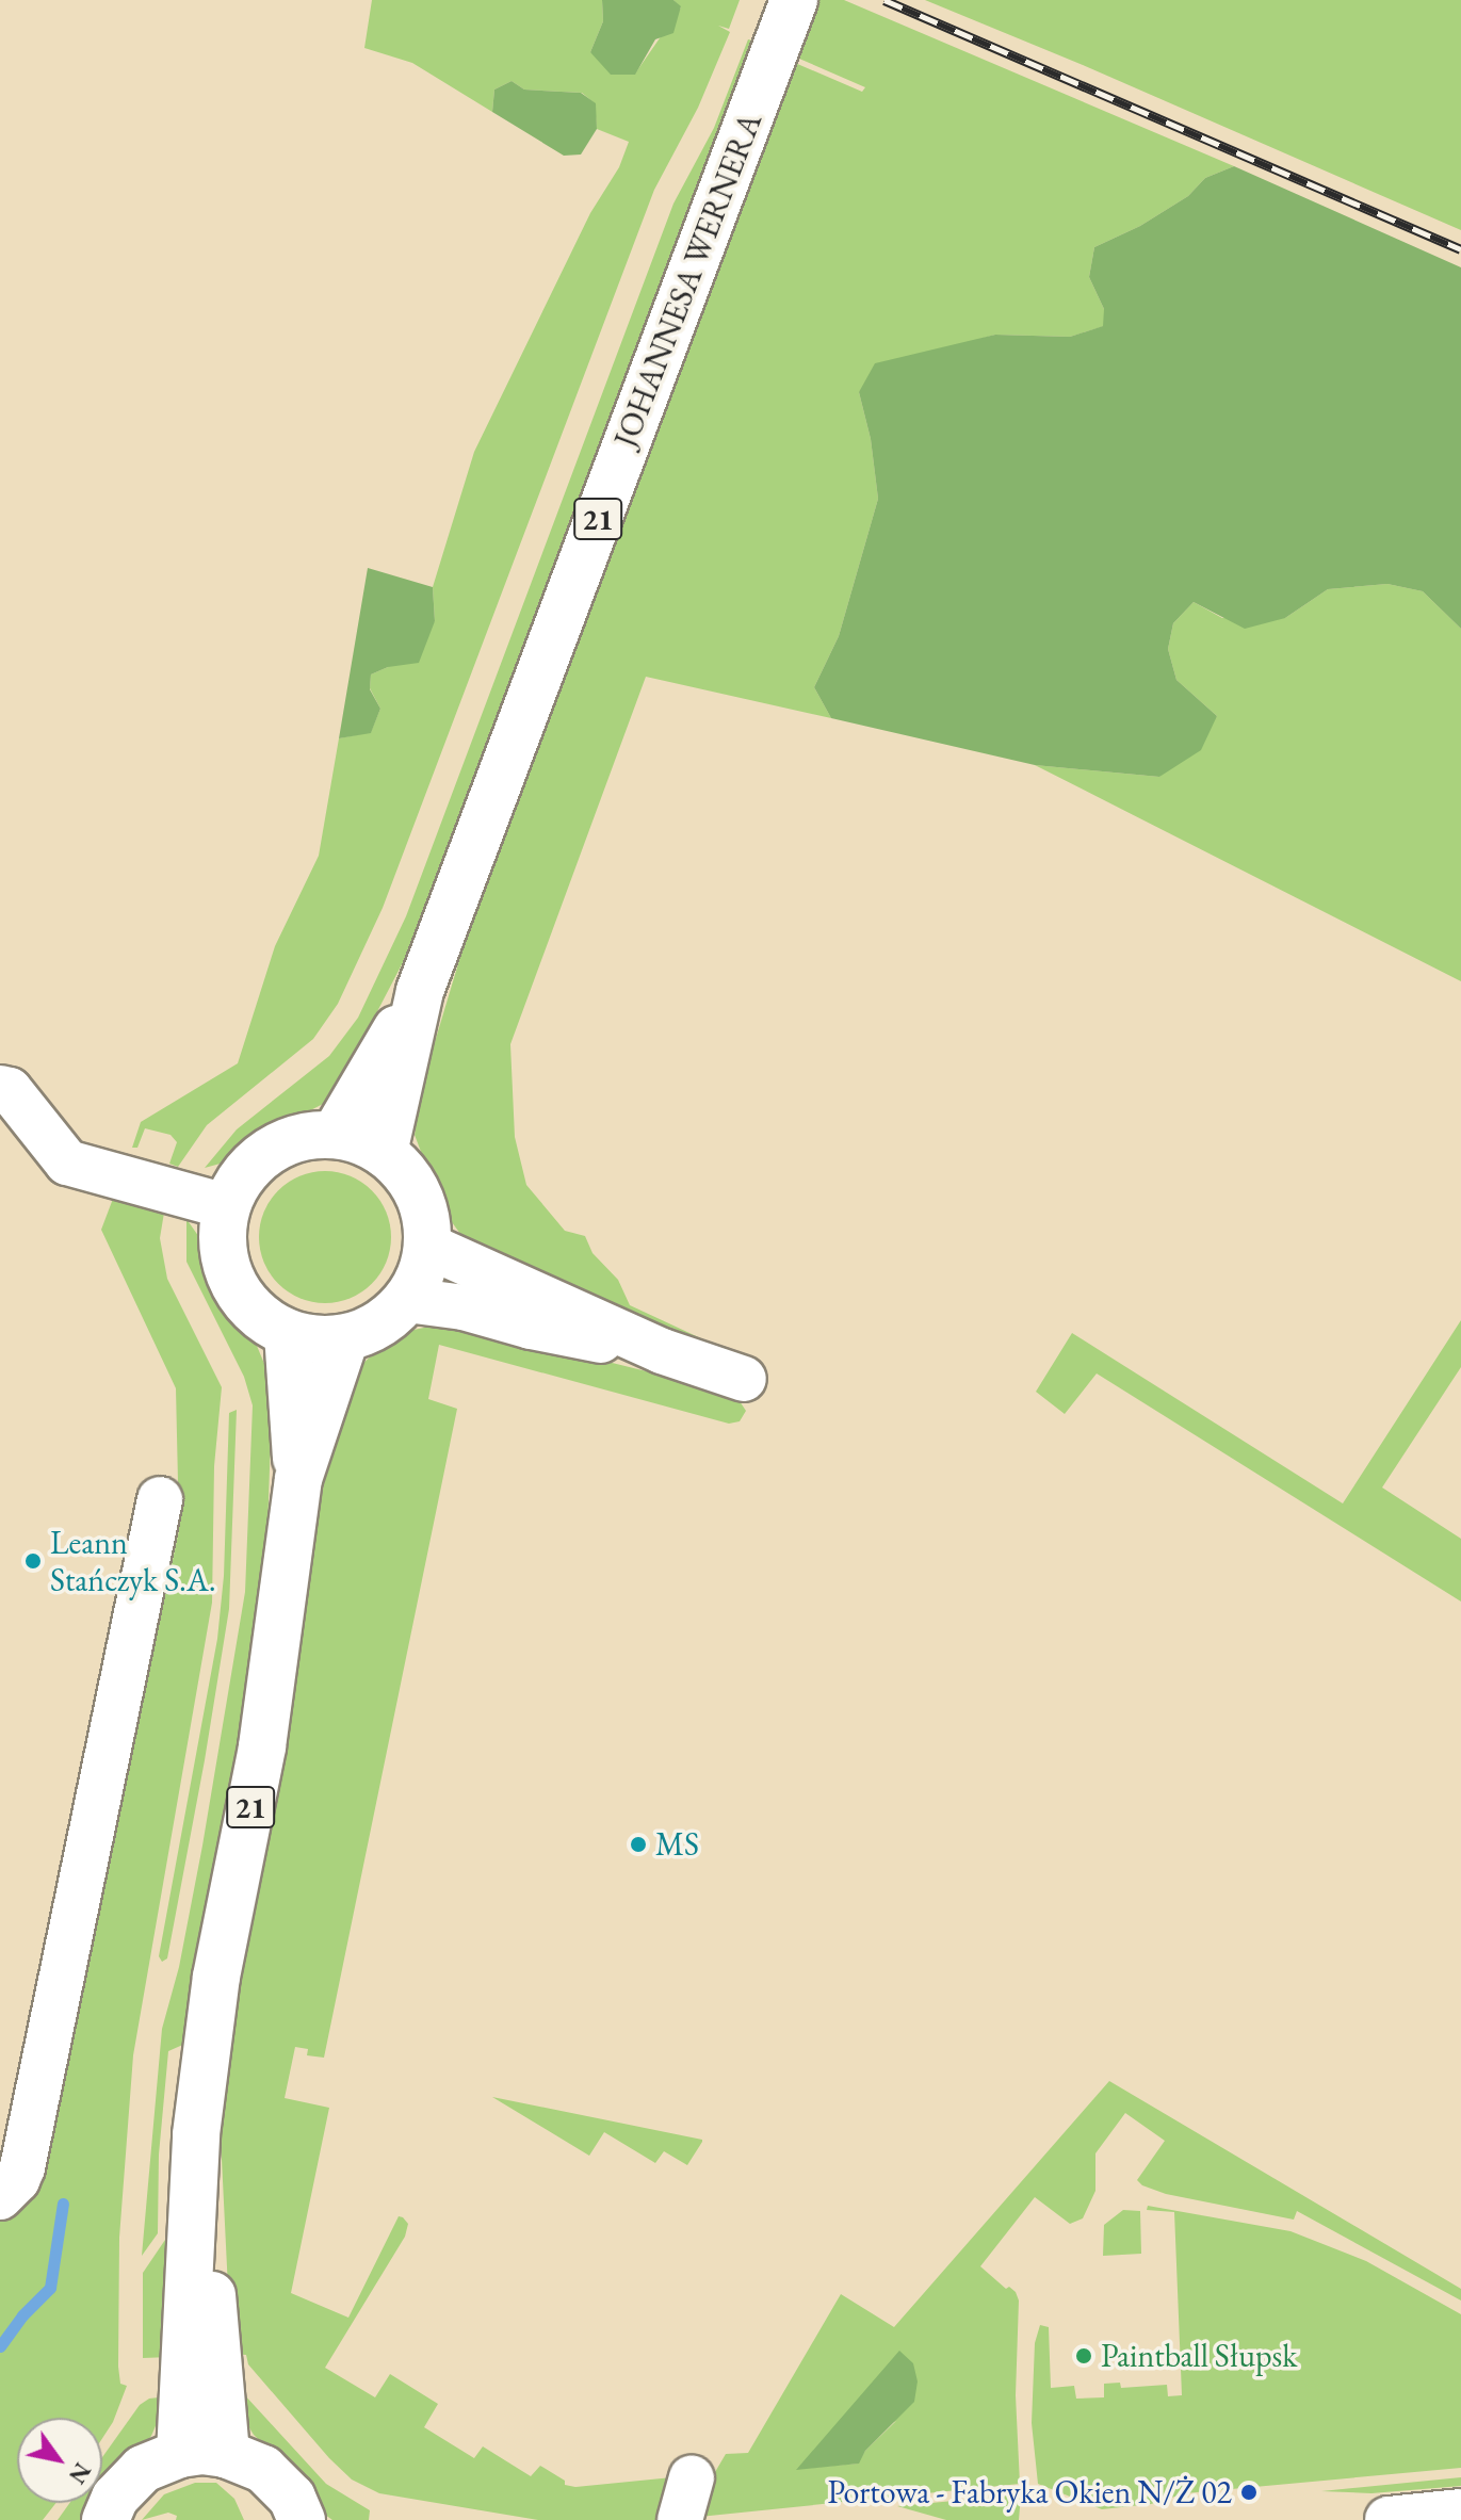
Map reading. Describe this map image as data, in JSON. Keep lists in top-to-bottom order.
{
  "streets": {
    "main road": ["JOHANNESA WERNERA", "21"]
  },
  "crossings": [
    ["JOHANNESA WERNERA", "21"]
  ],
  "places": [
    "Leann Stańczyk S.A.",
    "MS",
    "Paintball Słupsk",
    "Portowa - Fabryka Okien N/Ż 02"
  ],
  "north": "bottom right"
}
